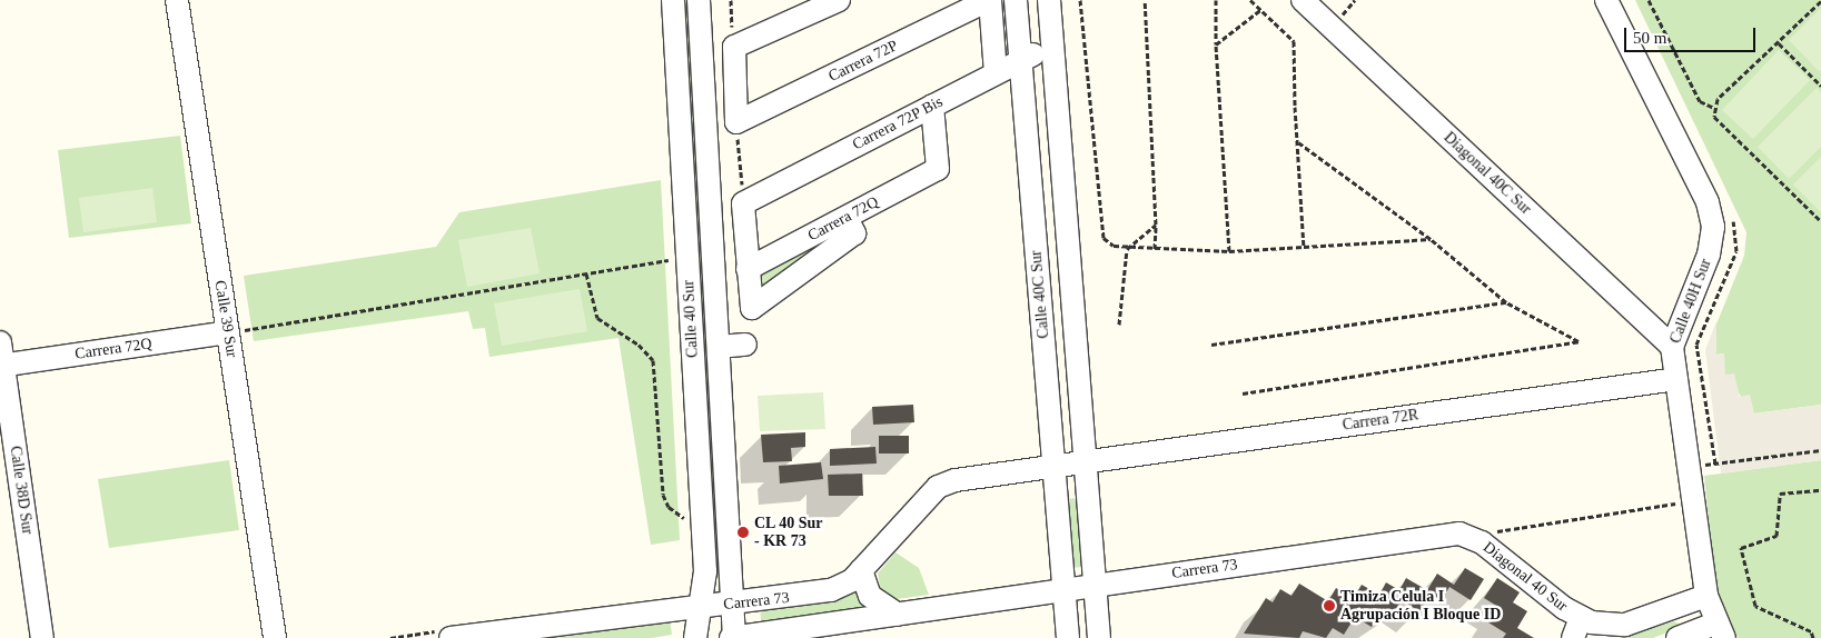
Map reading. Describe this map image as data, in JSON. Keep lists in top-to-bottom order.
{
  "streets": {
    "street": [
      "Carrera 72P",
      "Carrera 72P Bis",
      "Diagonal 40C Sur",
      "Carrera 72Q",
      "Calle 40C Sur",
      "Calle 40H Sur",
      "Calle 39 Sur",
      "Calle 40 Sur",
      "Carrera 72R",
      "Calle 38D Sur",
      "Carrera 73",
      "Diagonal 40 Sur"
    ]
  },
  "crossings": [
    ["Carrera 72P Bis", "Carrera 72Q"],
    ["Carrera 72P Bis", "Calle 40C Sur"],
    ["Diagonal 40C Sur", "Calle 40H Sur"],
    ["Carrera 72Q", "Calle 39 Sur"],
    ["Carrera 72Q", "Calle 38D Sur"],
    ["Calle 40C Sur", "Carrera 72R"],
    ["Calle 40C Sur", "Carrera 73"],
    ["Calle 40H Sur", "Carrera 72R"],
    ["Calle 40 Sur", "Carrera 73"],
    ["Carrera 72R", "Carrera 73"],
    ["Carrera 73", "Diagonal 40 Sur"]
  ],
  "places": ["CL 40 Sur - KR 73", "Timiza Celula I Agrupación I Bloque ID"],
  "scale_bar": "50 m"
}
